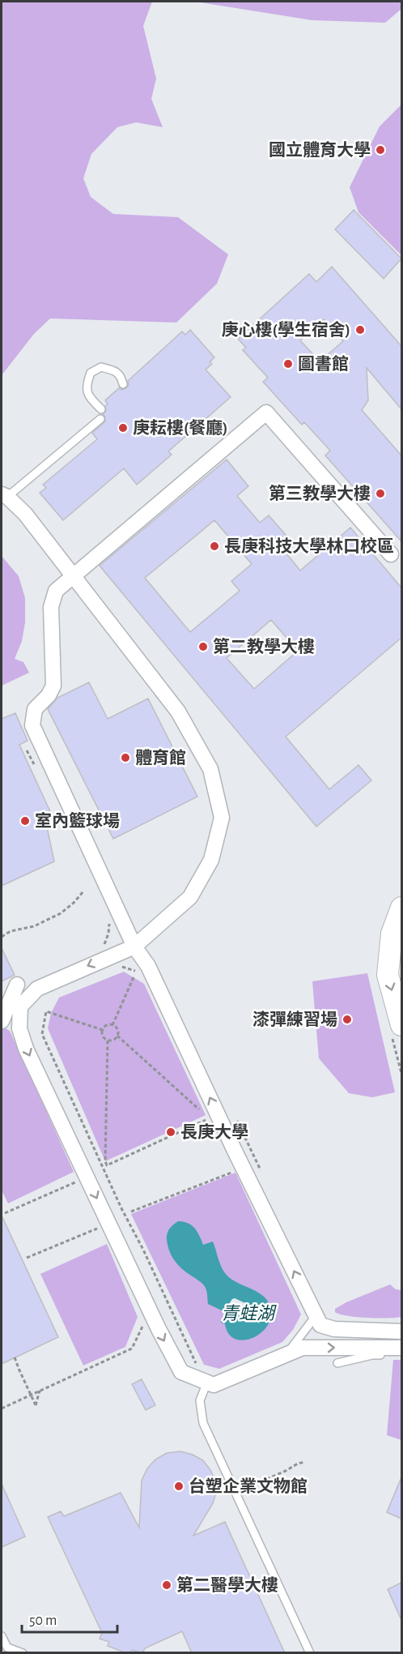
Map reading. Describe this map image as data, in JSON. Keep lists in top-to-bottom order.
{
  "water": ["青蛙湖"],
  "places": [
    "國立體育大學",
    "庚心樓(學生宿舍)",
    "圖書館",
    "庚耘樓(餐廳)",
    "第三教學大樓",
    "長庚科技大學林口校區",
    "第二教學大樓",
    "體育館",
    "室內籃球場",
    "漆彈練習場",
    "長庚大學",
    "台塑企業文物館",
    "第二醫學大樓"
  ],
  "scale_bar": "50 m"
}
